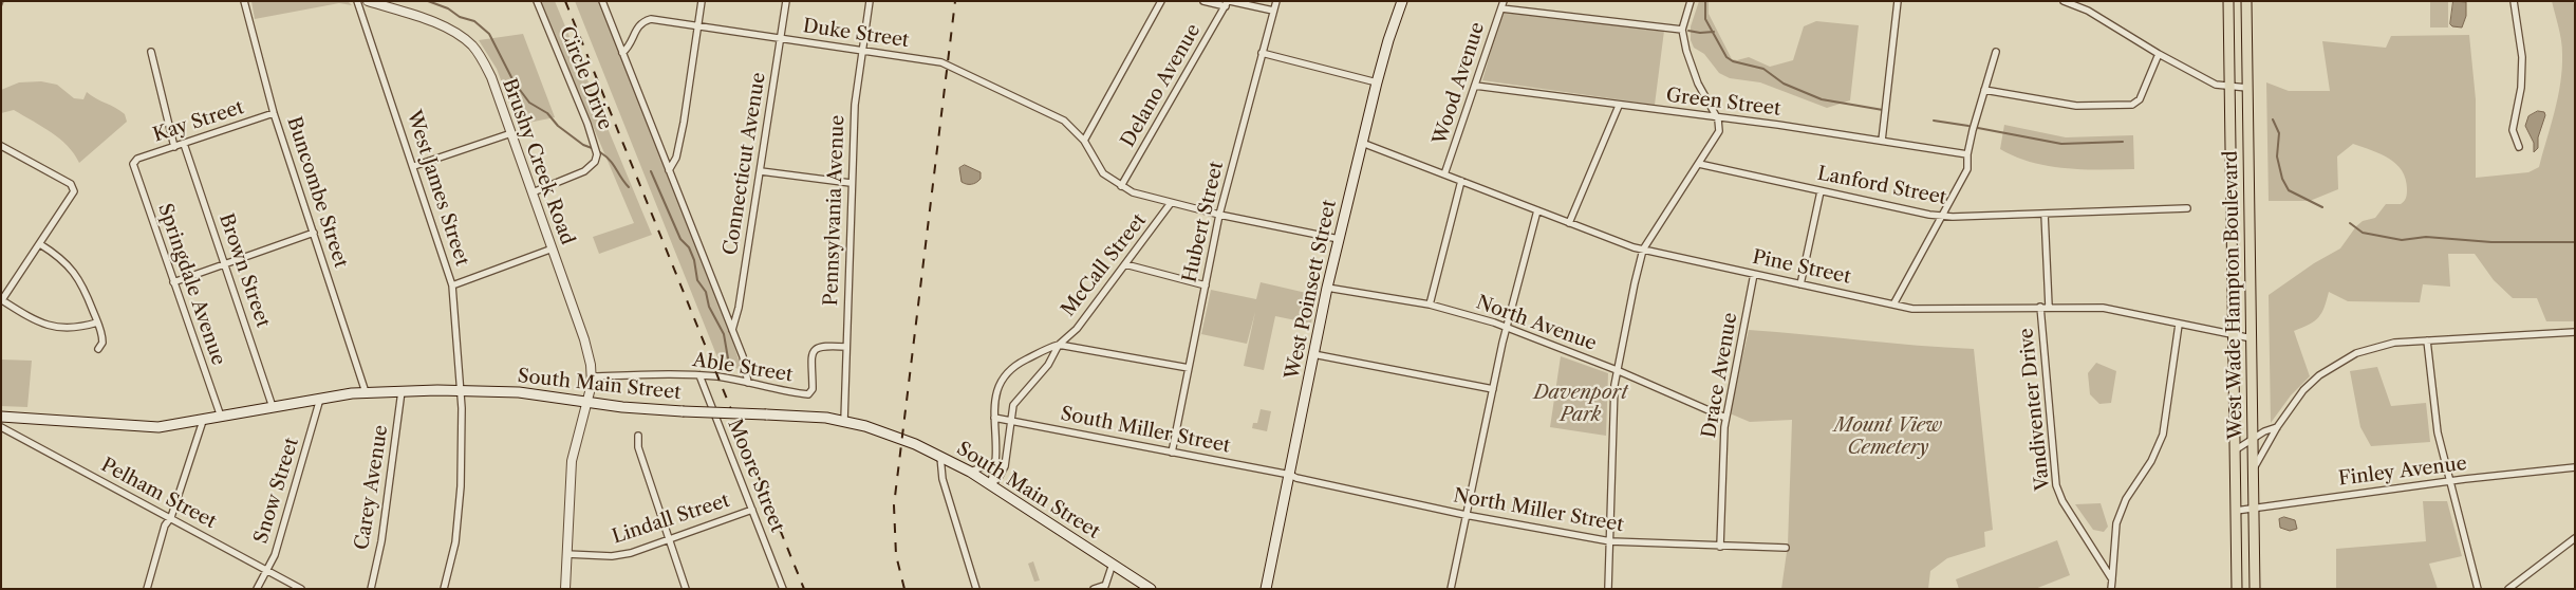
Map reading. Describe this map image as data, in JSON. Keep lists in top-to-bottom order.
{
  "streets": {
    "main road": ["West Poinsett Street", "West Wade Hampton Boulevard", "South Main Street"],
    "street": [
      "Duke Street",
      "Circle Drive",
      "Wood Avenue",
      "Delano Avenue",
      "Green Street",
      "Kay Street",
      "Brushy Creek Road",
      "Connecticut Avenue",
      "Lanford Street",
      "West James Street",
      "Buncombe Street",
      "Pennsylvania Avenue",
      "Hubert Street",
      "McCall Street",
      "Pine Street",
      "Brown Street",
      "Springdale Avenue",
      "North Avenue",
      "Able Street",
      "Drace Avenue",
      "Vandiventer Drive",
      "South Miller Street",
      "Finley Avenue",
      "Moore Street",
      "Carey Avenue",
      "Snow Street",
      "Pelham Street",
      "North Miller Street",
      "Lindall Street"
    ]
  },
  "crossings": [
    ["Duke Street", "Delano Avenue"],
    ["Duke Street", "Connecticut Avenue"],
    ["Duke Street", "Pennsylvania Avenue"],
    ["Duke Street", "Hubert Street"],
    ["Duke Street", "McCall Street"],
    ["Duke Street", "West Poinsett Street"],
    ["Circle Drive", "Brushy Creek Road"],
    ["Wood Avenue", "Green Street"],
    ["Wood Avenue", "Pine Street"],
    ["Kay Street", "Buncombe Street"],
    ["Kay Street", "Brown Street"],
    ["Kay Street", "Springdale Avenue"],
    ["Brushy Creek Road", "Able Street"],
    ["Brushy Creek Road", "South Main Street"],
    ["Brushy Creek Road", "Lindall Street"],
    ["West James Street", "South Main Street"],
    ["Buncombe Street", "South Main Street"],
    ["Pennsylvania Avenue", "Able Street"],
    ["Pennsylvania Avenue", "South Main Street"],
    ["Hubert Street", "South Miller Street"],
    ["McCall Street", "South Main Street"],
    ["McCall Street", "South Miller Street"],
    ["Pine Street", "West Poinsett Street"],
    ["Pine Street", "West Wade Hampton Boulevard"],
    ["Pine Street", "Drace Avenue"],
    ["Pine Street", "Vandiventer Drive"],
    ["Brown Street", "South Main Street"],
    ["Springdale Avenue", "South Main Street"],
    ["West Poinsett Street", "North Avenue"],
    ["West Poinsett Street", "South Miller Street"],
    ["West Poinsett Street", "North Miller Street"],
    ["West Wade Hampton Boulevard", "Finley Avenue"],
    ["North Avenue", "Drace Avenue"],
    ["Able Street", "Moore Street"],
    ["Drace Avenue", "North Miller Street"],
    ["South Main Street", "Carey Avenue"],
    ["South Main Street", "Snow Street"],
    ["South Miller Street", "North Miller Street"],
    ["Moore Street", "Lindall Street"],
    ["Snow Street", "Pelham Street"]
  ],
  "parks": ["Davenport Park", "Mount View Cemetery"]
}
